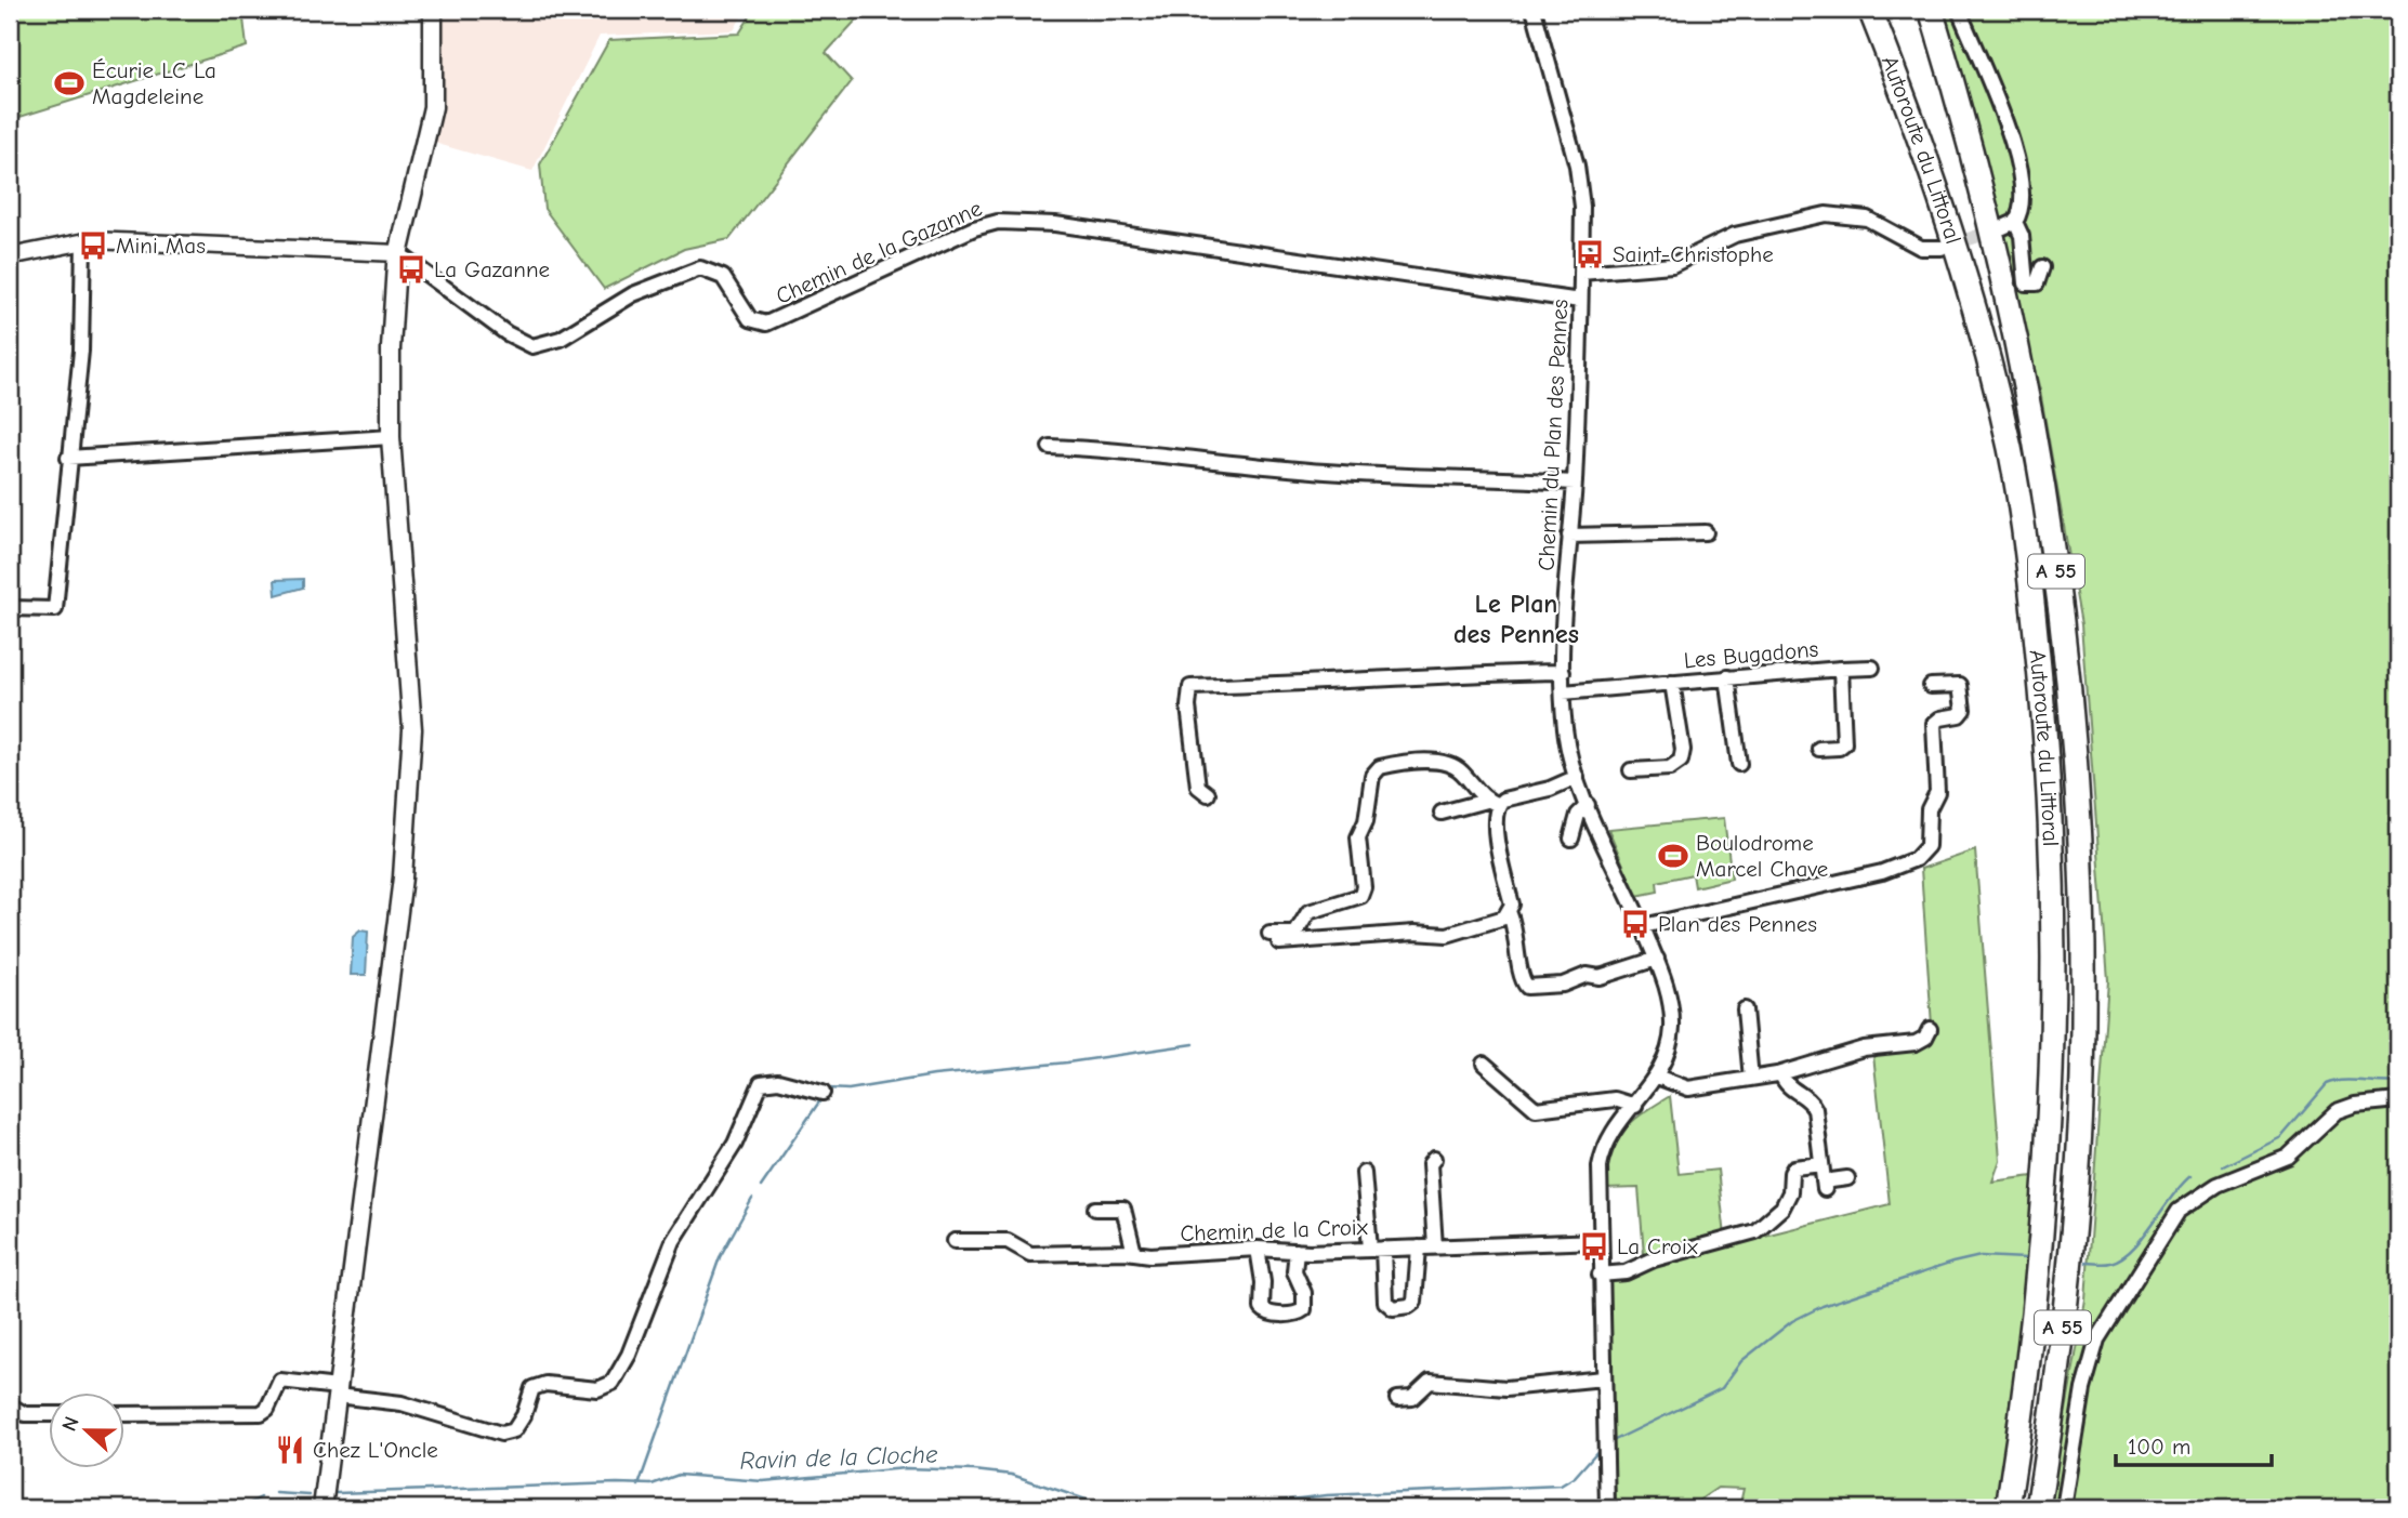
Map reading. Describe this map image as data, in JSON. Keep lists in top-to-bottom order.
{
  "streets": {
    "highway": ["Autoroute du Littoral", "A 55"],
    "street": [
      "Chemin de la Gazanne",
      "Chemin du Plan des Pennes",
      "Les Bugadons",
      "Chemin de la Croix"
    ]
  },
  "crossings": [
    ["Chemin de la Gazanne", "Chemin du Plan des Pennes"],
    ["Chemin du Plan des Pennes", "Les Bugadons"],
    ["Chemin du Plan des Pennes", "Chemin de la Croix"]
  ],
  "districts": ["Le Plan des Pennes"],
  "water": ["Ravin de la Cloche"],
  "places": {
    "sports": ["Écurie LC La Magdeleine", "Boulodrome Marcel Chave"],
    "bus stop": [
      "Mini Mas",
      "Saint-Christophe",
      "La Gazanne",
      "Plan des Pennes",
      "La Croix"
    ],
    "restaurant": ["Chez L'Oncle"]
  },
  "scale_bar": "100 m",
  "north": "left"
}
